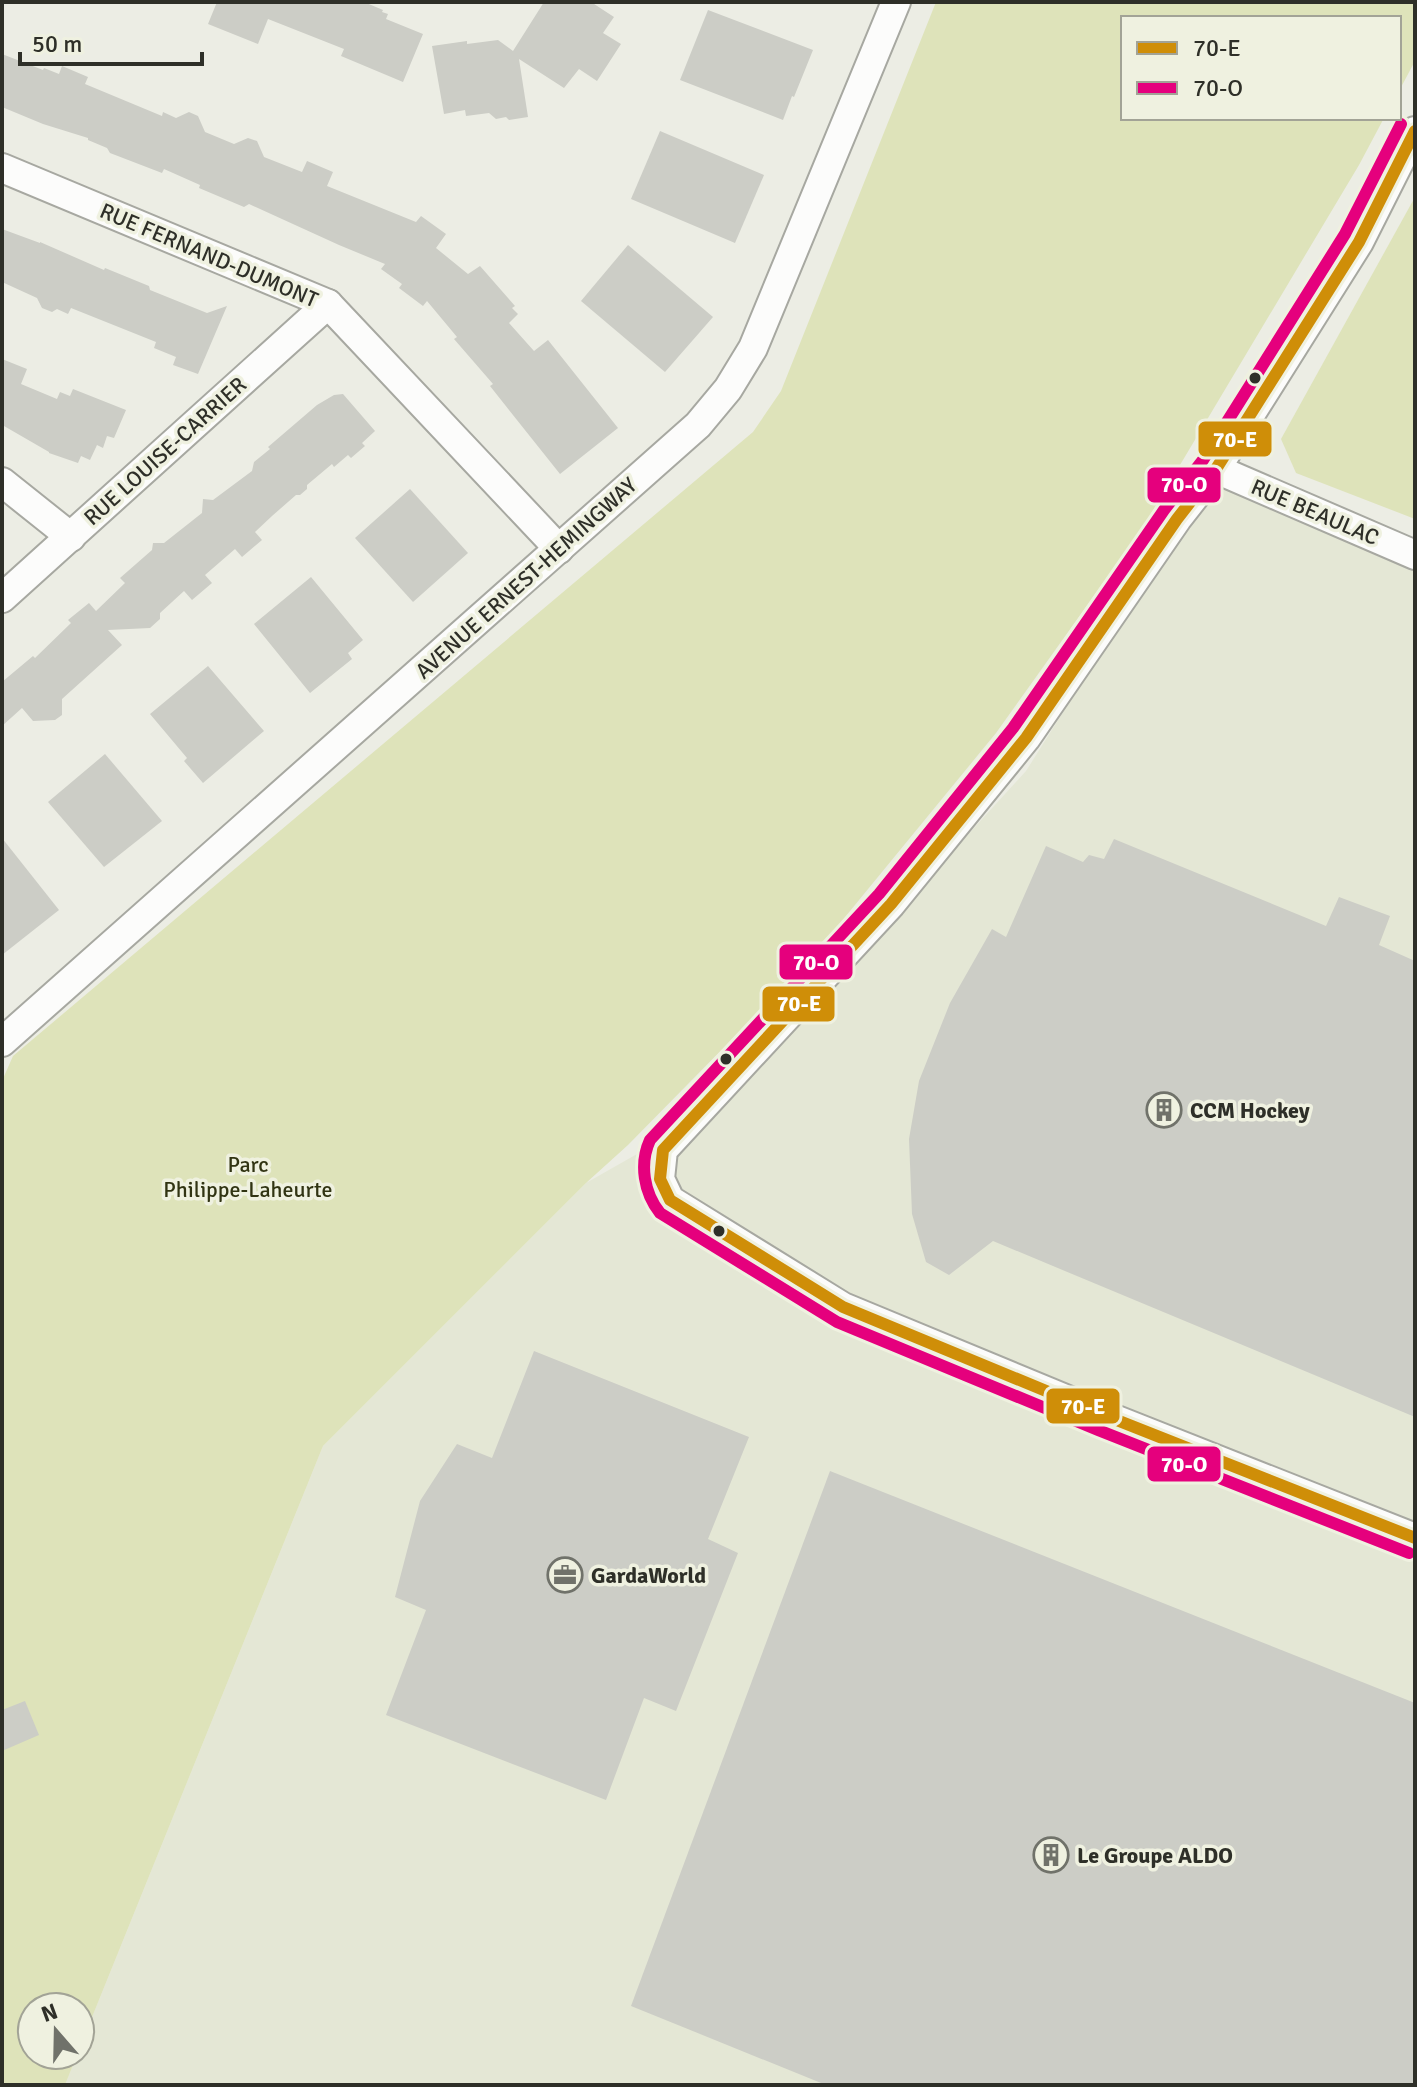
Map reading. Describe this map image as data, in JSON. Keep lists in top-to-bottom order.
{
  "streets": {
    "street": [
      "RUE FERNAND-DUMONT",
      "RUE LOUISE-CARRIER",
      "RUE BEAULAC",
      "AVENUE ERNEST-HEMINGWAY"
    ]
  },
  "crossings": [
    ["RUE FERNAND-DUMONT", "RUE LOUISE-CARRIER"],
    ["RUE FERNAND-DUMONT", "AVENUE ERNEST-HEMINGWAY"]
  ],
  "parks": ["Parc Philippe-Laheurte"],
  "places": {
    "building": ["CCM Hockey", "Le Groupe ALDO"],
    "office": ["GardaWorld"]
  },
  "lines": ["transit line 70-O", "transit line 70-E"],
  "legend": ["70-E", "70-O"],
  "scale_bar": "50 m",
  "north": "top"
}
